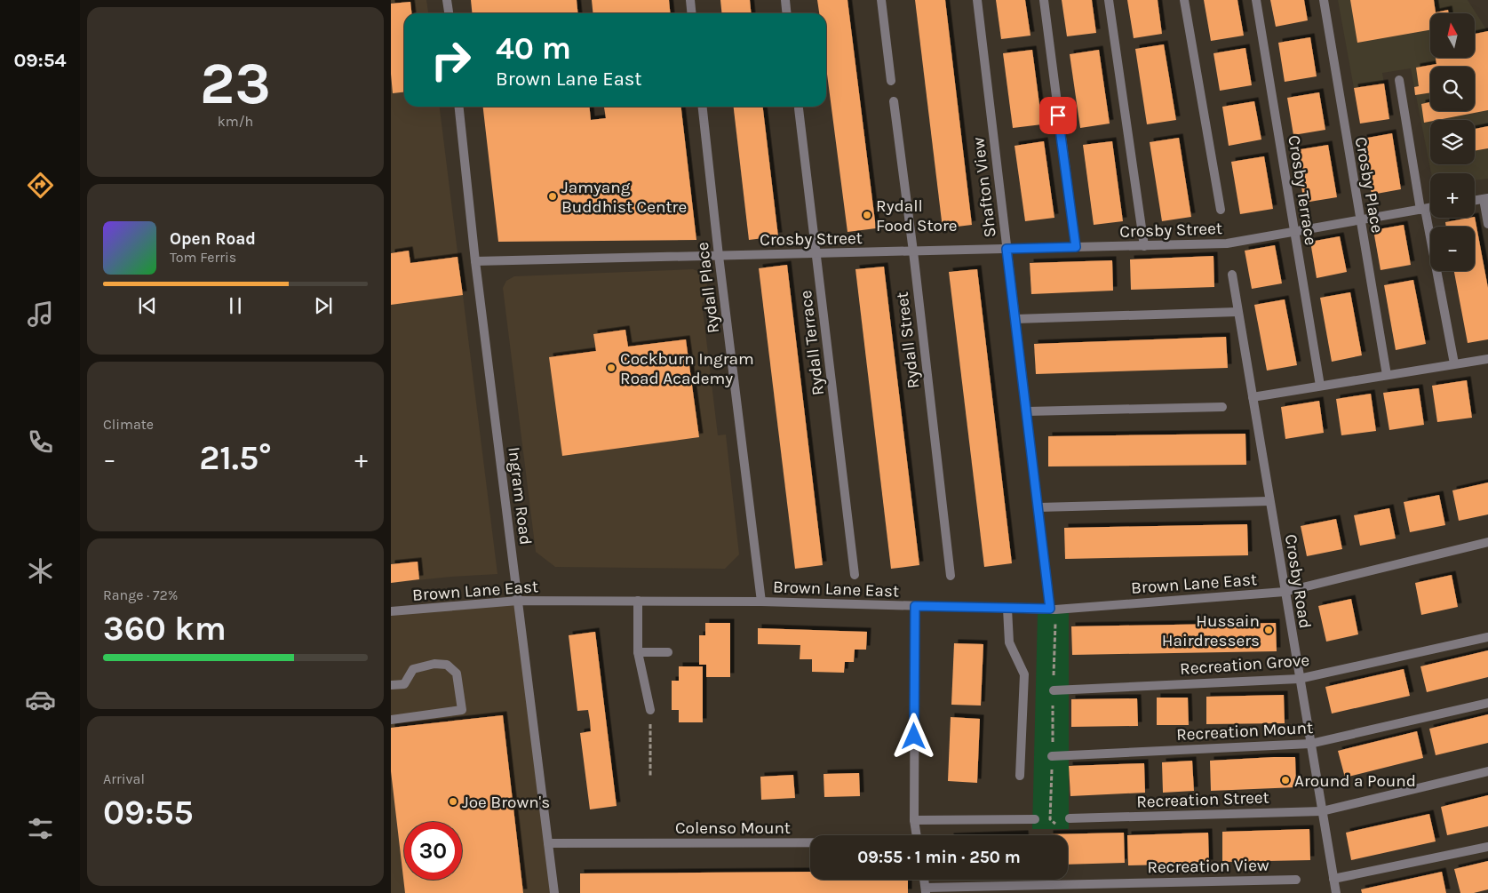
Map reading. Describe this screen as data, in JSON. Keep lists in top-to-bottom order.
{
  "streets": {
    "street": [
      "Crosby Place",
      "Shafton View",
      "Crosby Terrace",
      "Crosby Street",
      "Rydall Place",
      "Rydall Street",
      "Rydall Terrace",
      "Ingram Road",
      "Crosby Road",
      "Brown Lane East",
      "Recreation Grove",
      "Recreation Mount",
      "Recreation Street",
      "Colenso Mount",
      "Recreation View"
    ]
  },
  "crossings": [
    ["Crosby Place", "Crosby Street"],
    ["Shafton View", "Crosby Street"],
    ["Shafton View", "Brown Lane East"],
    ["Crosby Terrace", "Crosby Street"],
    ["Crosby Street", "Rydall Place"],
    ["Crosby Street", "Rydall Street"],
    ["Crosby Street", "Rydall Terrace"],
    ["Crosby Street", "Ingram Road"],
    ["Rydall Place", "Brown Lane East"],
    ["Ingram Road", "Brown Lane East"],
    ["Ingram Road", "Colenso Mount"],
    ["Crosby Road", "Brown Lane East"],
    ["Crosby Road", "Recreation Grove"],
    ["Crosby Road", "Recreation Mount"],
    ["Crosby Road", "Recreation Street"]
  ],
  "places": [
    "Jamyang Buddhist Centre",
    "Rydall Food Store",
    "Cockburn Ingram Road Academy",
    "Hussain Hairdressers",
    "Around a Pound",
    "Joe Brown's"
  ],
  "north": "top",
  "page": {
    "tabs": "09:54",
    "tile": [
      ["23", "km/h"],
      "Climate",
      ["Range · 72%", "360 km"],
      ["Arrival", "09:55"]
    ],
    "map_buttons": ["+", "−"],
    "turn": ["40 m", "Brown Lane East"],
    "song": ["Open Road", "Tom Ferris"],
    "heat": ["−", "21.5°", "+"],
    "limit": "30",
    "trip": "09:55 · 1 min · 250 m"
  }
}
